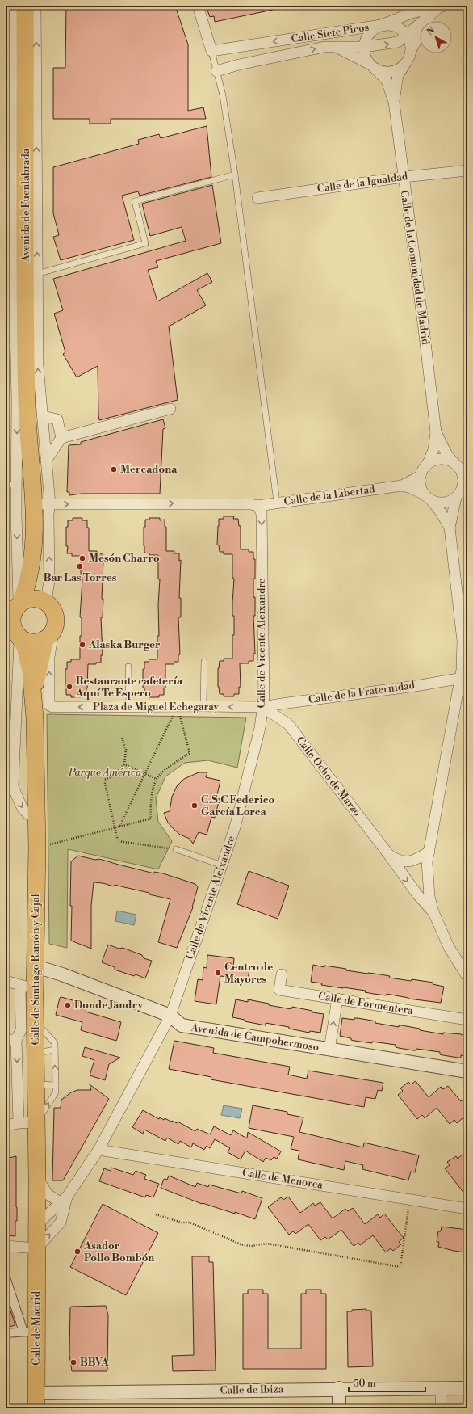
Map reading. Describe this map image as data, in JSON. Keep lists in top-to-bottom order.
{
  "streets": {
    "main road": ["Avenida de Fuenlabrada", "Calle de Santiago Ramón y Cajal", "Calle de Madrid"],
    "street": [
      "Calle Siete Picos",
      "Calle de la Igualdad",
      "Calle de la Comunidad de Madrid",
      "Calle de la Libertad",
      "Calle de Vicente Aleixandre",
      "Calle de la Fraternidad",
      "Plaza de Miguel Echegaray",
      "Calle Ocho de Marzo",
      "Calle de Formentera",
      "Avenida de Campohermoso",
      "Calle de Menorca",
      "Calle de Ibiza"
    ]
  },
  "crossings": [
    ["Calle de la Igualdad", "Calle de la Comunidad de Madrid"],
    ["Calle de la Comunidad de Madrid", "Calle de la Libertad"],
    ["Calle de la Libertad", "Calle de Vicente Aleixandre"],
    ["Calle de Vicente Aleixandre", "Calle de la Fraternidad"],
    ["Calle de Vicente Aleixandre", "Plaza de Miguel Echegaray"],
    ["Calle de Vicente Aleixandre", "Calle Ocho de Marzo"],
    ["Calle de Vicente Aleixandre", "Calle de Santiago Ramón y Cajal"],
    ["Calle de Vicente Aleixandre", "Avenida de Campohermoso"],
    ["Calle de Vicente Aleixandre", "Calle de Menorca"],
    ["Calle de Vicente Aleixandre", "Calle de Madrid"],
    ["Calle de la Fraternidad", "Plaza de Miguel Echegaray"],
    ["Calle de la Fraternidad", "Calle Ocho de Marzo"],
    ["Plaza de Miguel Echegaray", "Calle Ocho de Marzo"],
    ["Plaza de Miguel Echegaray", "Calle de Santiago Ramón y Cajal"],
    ["Calle de Santiago Ramón y Cajal", "Avenida de Campohermoso"],
    ["Calle de Santiago Ramón y Cajal", "Calle de Madrid"],
    ["Calle de Madrid", "Calle de Ibiza"]
  ],
  "parks": ["Parque América"],
  "places": [
    "Mercadona",
    "Mesón Charro",
    "Bar Las Torres",
    "Alaska Burger",
    "Restaurante cafetería Aquí Te Espero",
    "C.S.C Federico García Lorca",
    "Centro de Mayores",
    "Donde Jandry",
    "Asador Pollo Bombón",
    "BBVA"
  ],
  "scale_bar": "50 m",
  "north": "top left"
}
